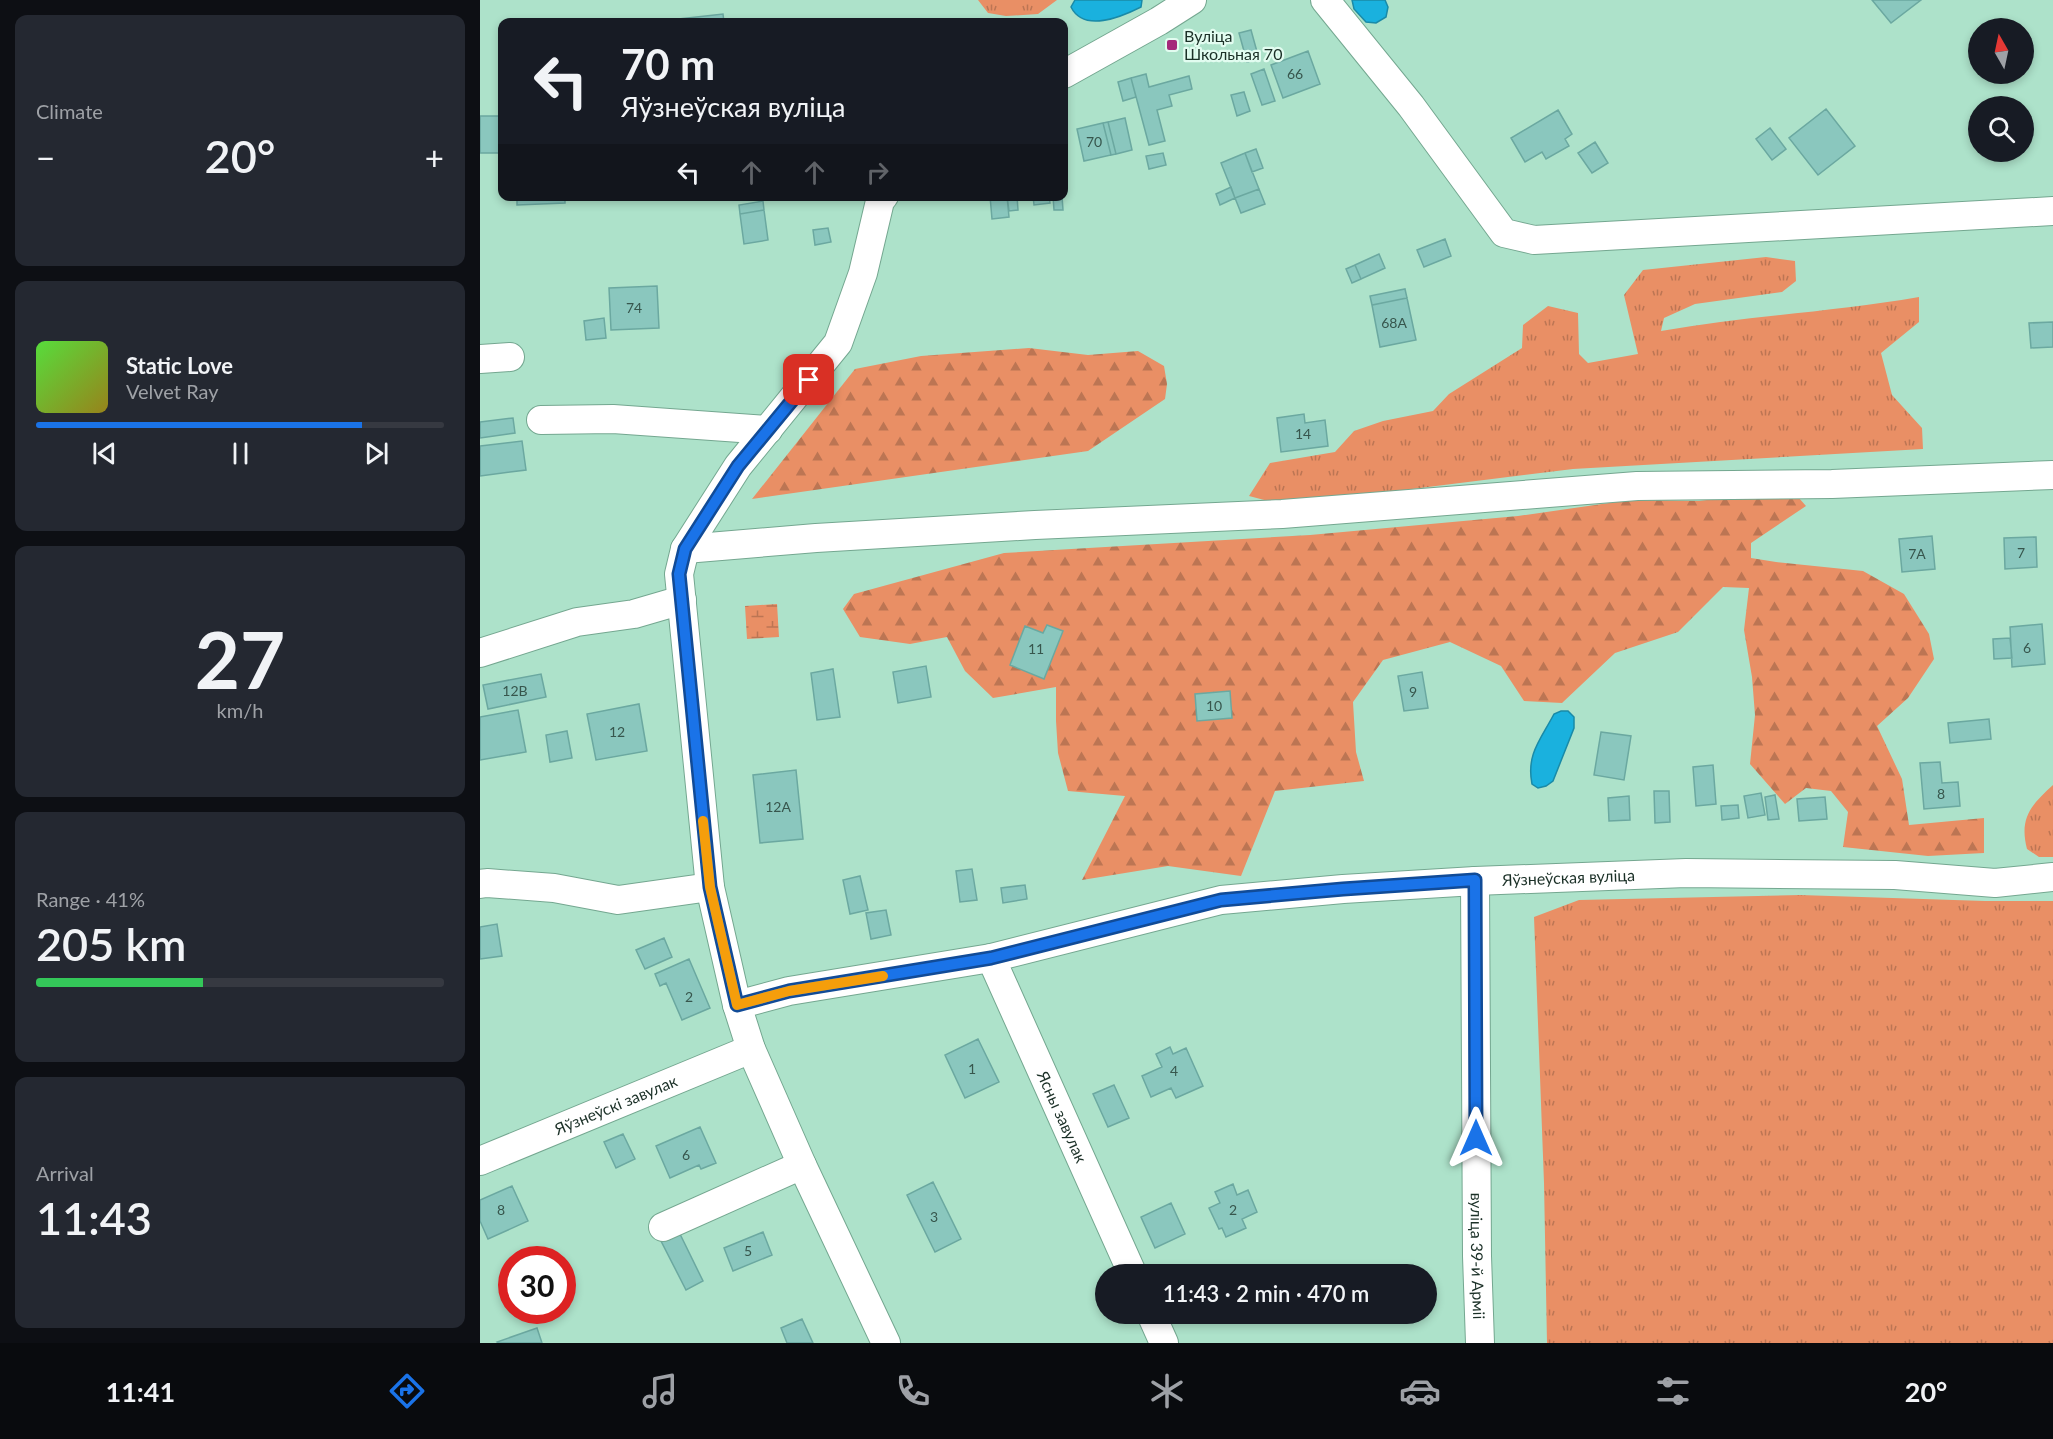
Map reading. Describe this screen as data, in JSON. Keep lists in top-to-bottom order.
{
  "streets": {
    "street": [
      "Яўзнеўская вуліца",
      "Яўзнеўскі завулак",
      "Ясны завулак",
      "вуліца 39-й Арміі"
    ]
  },
  "crossings": [
    ["Яўзнеўская вуліца", "Ясны завулак"],
    ["Яўзнеўская вуліца", "вуліца 39-й Арміі"]
  ],
  "places": {
    "transit": ["Вуліца Школьная 70"]
  },
  "house_numbers": [
    "66",
    "70",
    "74",
    "68А",
    "14",
    "7",
    "7А",
    "6",
    "11",
    "12В",
    "9",
    "10",
    "12",
    "8",
    "12А",
    "2",
    "1",
    "4",
    "6",
    "8",
    "2",
    "3",
    "5"
  ],
  "north": "top",
  "page": {
    "tile": [
      "Climate",
      ["27", "km/h"],
      ["Range · 41%", "205 km"],
      ["Arrival", "11:43"]
    ],
    "turn": ["70 m", "Яўзнеўская вуліца"],
    "heat": ["−", "20°", "+"],
    "song": ["Static Love", "Velvet Ray"],
    "limit": "30",
    "trip": "11:43 · 2 min · 470 m",
    "tabs": ["11:41", "20°"]
  }
}
